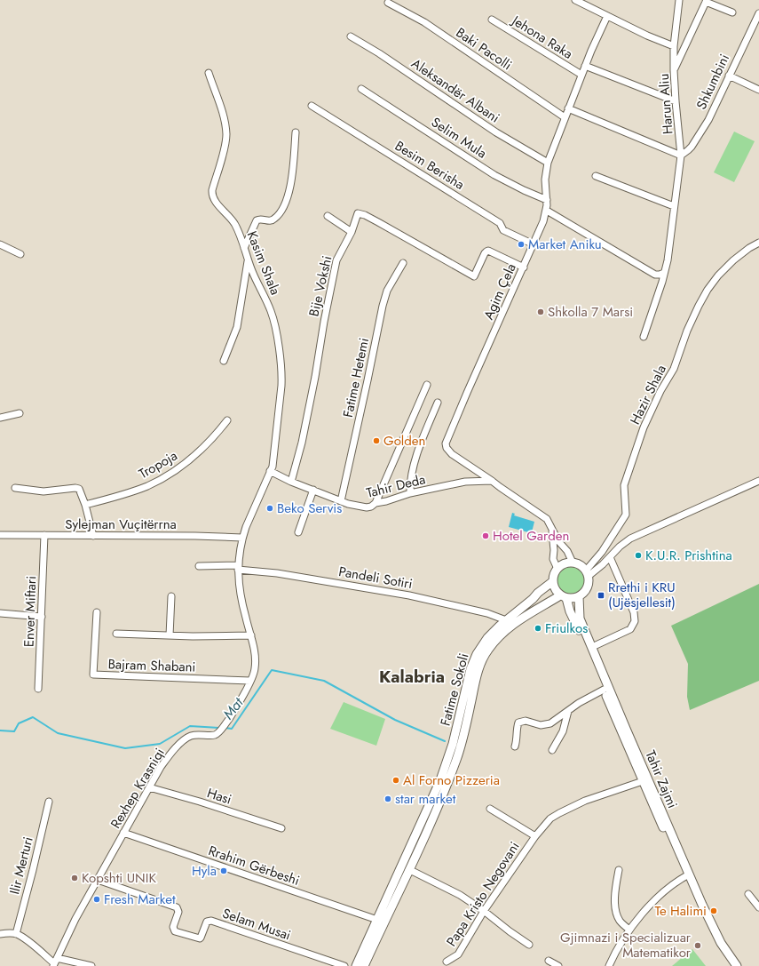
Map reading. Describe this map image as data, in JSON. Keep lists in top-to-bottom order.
{
  "streets": {
    "street": [
      "Jehona Raka",
      "Baki Pacolli",
      "Shkumbini",
      "Aleksandër Albani",
      "Harun Aliu",
      "Selim Mula",
      "Besim Berisha",
      "Kasim Shala",
      "Bije Vokshi",
      "Agim Çela",
      "Fatime Hetemi",
      "Hazir Shala",
      "Tropoja",
      "Tahir Deda",
      "Sylejman Vuçitërrna",
      "Pandeli Sotiri",
      "Enver Miftari",
      "Bajram Shabani",
      "Fatime Sokoli",
      "Tahir Zajmi",
      "Rexhep Krasniqi",
      "Hasi",
      "Ilir Merturi",
      "Rrahim Gërbeshi",
      "Papa Kristo Negovani",
      "Selam Musai"
    ]
  },
  "crossings": [
    ["Jehona Raka", "Agim Çela"],
    ["Baki Pacolli", "Agim Çela"],
    ["Shkumbini", "Harun Aliu"],
    ["Aleksandër Albani", "Agim Çela"],
    ["Selim Mula", "Agim Çela"],
    ["Besim Berisha", "Agim Çela"],
    ["Kasim Shala", "Tahir Deda"],
    ["Kasim Shala", "Rexhep Krasniqi"],
    ["Bije Vokshi", "Agim Çela"],
    ["Bije Vokshi", "Tahir Deda"],
    ["Agim Çela", "Hazir Shala"],
    ["Agim Çela", "Tahir Deda"],
    ["Agim Çela", "Fatime Sokoli"],
    ["Agim Çela", "Tahir Zajmi"],
    ["Fatime Hetemi", "Tahir Deda"],
    ["Hazir Shala", "Fatime Sokoli"],
    ["Hazir Shala", "Tahir Zajmi"],
    ["Tahir Deda", "Rexhep Krasniqi"],
    ["Sylejman Vuçitërrna", "Enver Miftari"],
    ["Sylejman Vuçitërrna", "Rexhep Krasniqi"],
    ["Pandeli Sotiri", "Fatime Sokoli"],
    ["Pandeli Sotiri", "Rexhep Krasniqi"],
    ["Bajram Shabani", "Rexhep Krasniqi"],
    ["Fatime Sokoli", "Tahir Zajmi"],
    ["Fatime Sokoli", "Rrahim Gërbeshi"],
    ["Tahir Zajmi", "Papa Kristo Negovani"],
    ["Rexhep Krasniqi", "Hasi"],
    ["Rexhep Krasniqi", "Rrahim Gërbeshi"],
    ["Rexhep Krasniqi", "Selam Musai"]
  ],
  "districts": ["Kalabria"],
  "water": ["Mat"],
  "places": {
    "other": [
      "Market Aniku",
      "Shkolla 7 Marsi",
      "Golden",
      "Beko Servis",
      "Hotel Garden",
      "K.U.R. Prishtina",
      "Friulkos",
      "Al Forno Pizzeria",
      "star market",
      "Hyla",
      "Kopshti UNIK",
      "Fresh Market",
      "Te Halimi",
      "Gjimnazi i Specializuar Matematikor"
    ],
    "transit": ["Rrethi i KRU (Ujësjellesit)"]
  }
}
